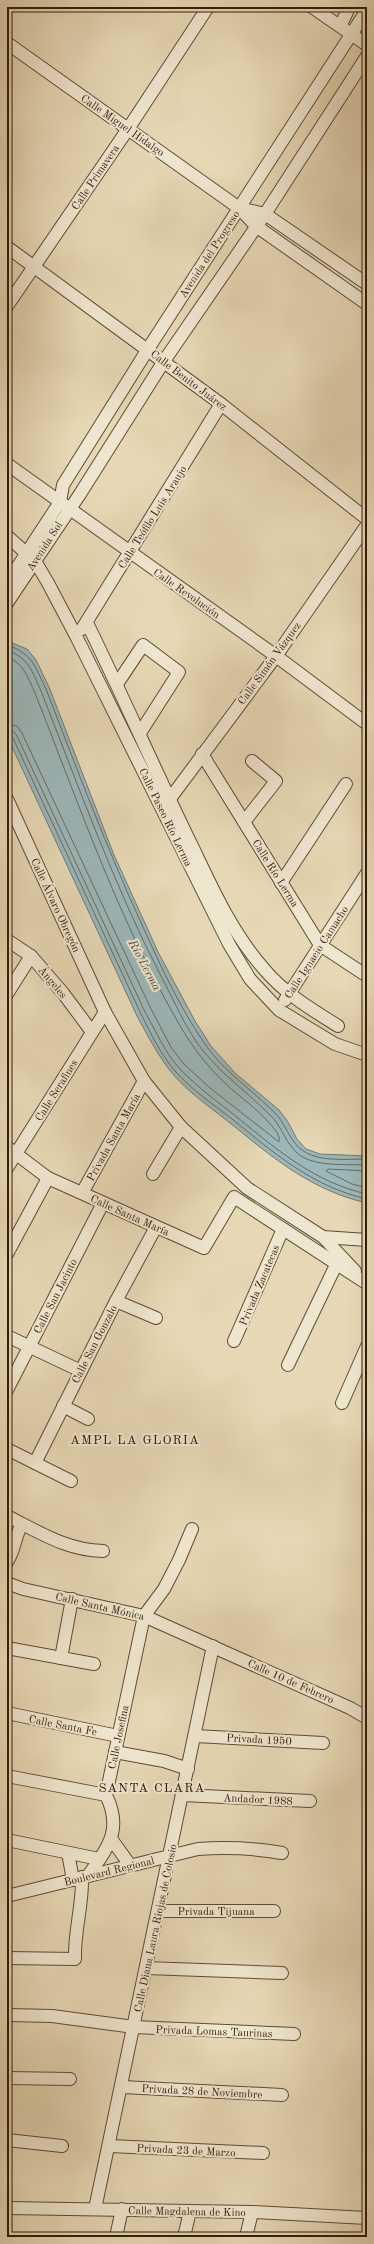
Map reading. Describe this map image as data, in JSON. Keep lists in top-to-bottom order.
{
  "streets": {
    "street": [
      "Calle Miguel Hidalgo",
      "Calle Primavera",
      "Avenida del Progreso",
      "Calle Benito Juárez",
      "Calle Teófilo Luis Araujo",
      "Avenida Sol",
      "Calle Revolución",
      "Calle Simón Vázquez",
      "Calle Paseo Río Lerma",
      "Calle Río Lerma",
      "Calle Álvaro Obregón",
      "Calle Ignacio Camacho",
      "Ángeles",
      "Calle Serafines",
      "Privada Santa María",
      "Calle Santa María",
      "Privada Zacatecas",
      "Calle San Jacinto",
      "Calle San Gonzalo",
      "Calle Santa Mónica",
      "Calle 10 de Febrero",
      "Calle Santa Fe",
      "Calle Josefina",
      "Privada 1950",
      "Andador 1988",
      "Boulevard Regional",
      "Privada Tijuana",
      "Calle Diana Laura Riojas de Colosio",
      "Privada Lomas Taurinas",
      "Privada 28 de Noviembre",
      "Privada 23 de Marzo",
      "Calle Magdalena de Kino"
    ]
  },
  "crossings": [
    ["Calle Miguel Hidalgo", "Calle Primavera"],
    ["Calle Miguel Hidalgo", "Avenida del Progreso"],
    ["Calle Primavera", "Calle Benito Juárez"],
    ["Avenida del Progreso", "Calle Benito Juárez"],
    ["Avenida del Progreso", "Avenida Sol"],
    ["Avenida del Progreso", "Calle Revolución"],
    ["Calle Benito Juárez", "Calle Teófilo Luis Araujo"],
    ["Calle Benito Juárez", "Calle Simón Vázquez"],
    ["Calle Teófilo Luis Araujo", "Calle Revolución"],
    ["Avenida Sol", "Calle Revolución"],
    ["Avenida Sol", "Calle Paseo Río Lerma"],
    ["Calle Revolución", "Calle Simón Vázquez"],
    ["Calle Simón Vázquez", "Calle Río Lerma"],
    ["Calle Paseo Río Lerma", "Calle Ignacio Camacho"],
    ["Calle Río Lerma", "Calle Ignacio Camacho"],
    ["Calle Álvaro Obregón", "Calle Serafines"],
    ["Calle Álvaro Obregón", "Privada Santa María"],
    ["Ángeles", "Calle Serafines"],
    ["Calle Serafines", "Calle Santa María"],
    ["Privada Santa María", "Calle Santa María"],
    ["Calle Santa María", "Privada Zacatecas"],
    ["Calle Santa María", "Calle San Jacinto"],
    ["Calle Santa María", "Calle San Gonzalo"],
    ["Calle Santa Mónica", "Calle 10 de Febrero"],
    ["Calle Santa Mónica", "Calle Josefina"],
    ["Calle Santa Mónica", "Calle Diana Laura Riojas de Colosio"],
    ["Calle 10 de Febrero", "Calle Diana Laura Riojas de Colosio"],
    ["Calle Santa Fe", "Calle Josefina"],
    ["Privada 1950", "Calle Diana Laura Riojas de Colosio"],
    ["Andador 1988", "Calle Diana Laura Riojas de Colosio"],
    ["Boulevard Regional", "Calle Diana Laura Riojas de Colosio"],
    ["Privada Tijuana", "Calle Diana Laura Riojas de Colosio"],
    ["Calle Diana Laura Riojas de Colosio", "Privada Lomas Taurinas"],
    ["Calle Diana Laura Riojas de Colosio", "Privada 28 de Noviembre"],
    ["Calle Diana Laura Riojas de Colosio", "Privada 23 de Marzo"],
    ["Calle Diana Laura Riojas de Colosio", "Calle Magdalena de Kino"]
  ],
  "districts": ["AMPL LA GLORIA", "SANTA CLARA"],
  "water": ["Río Lerma"]
}
